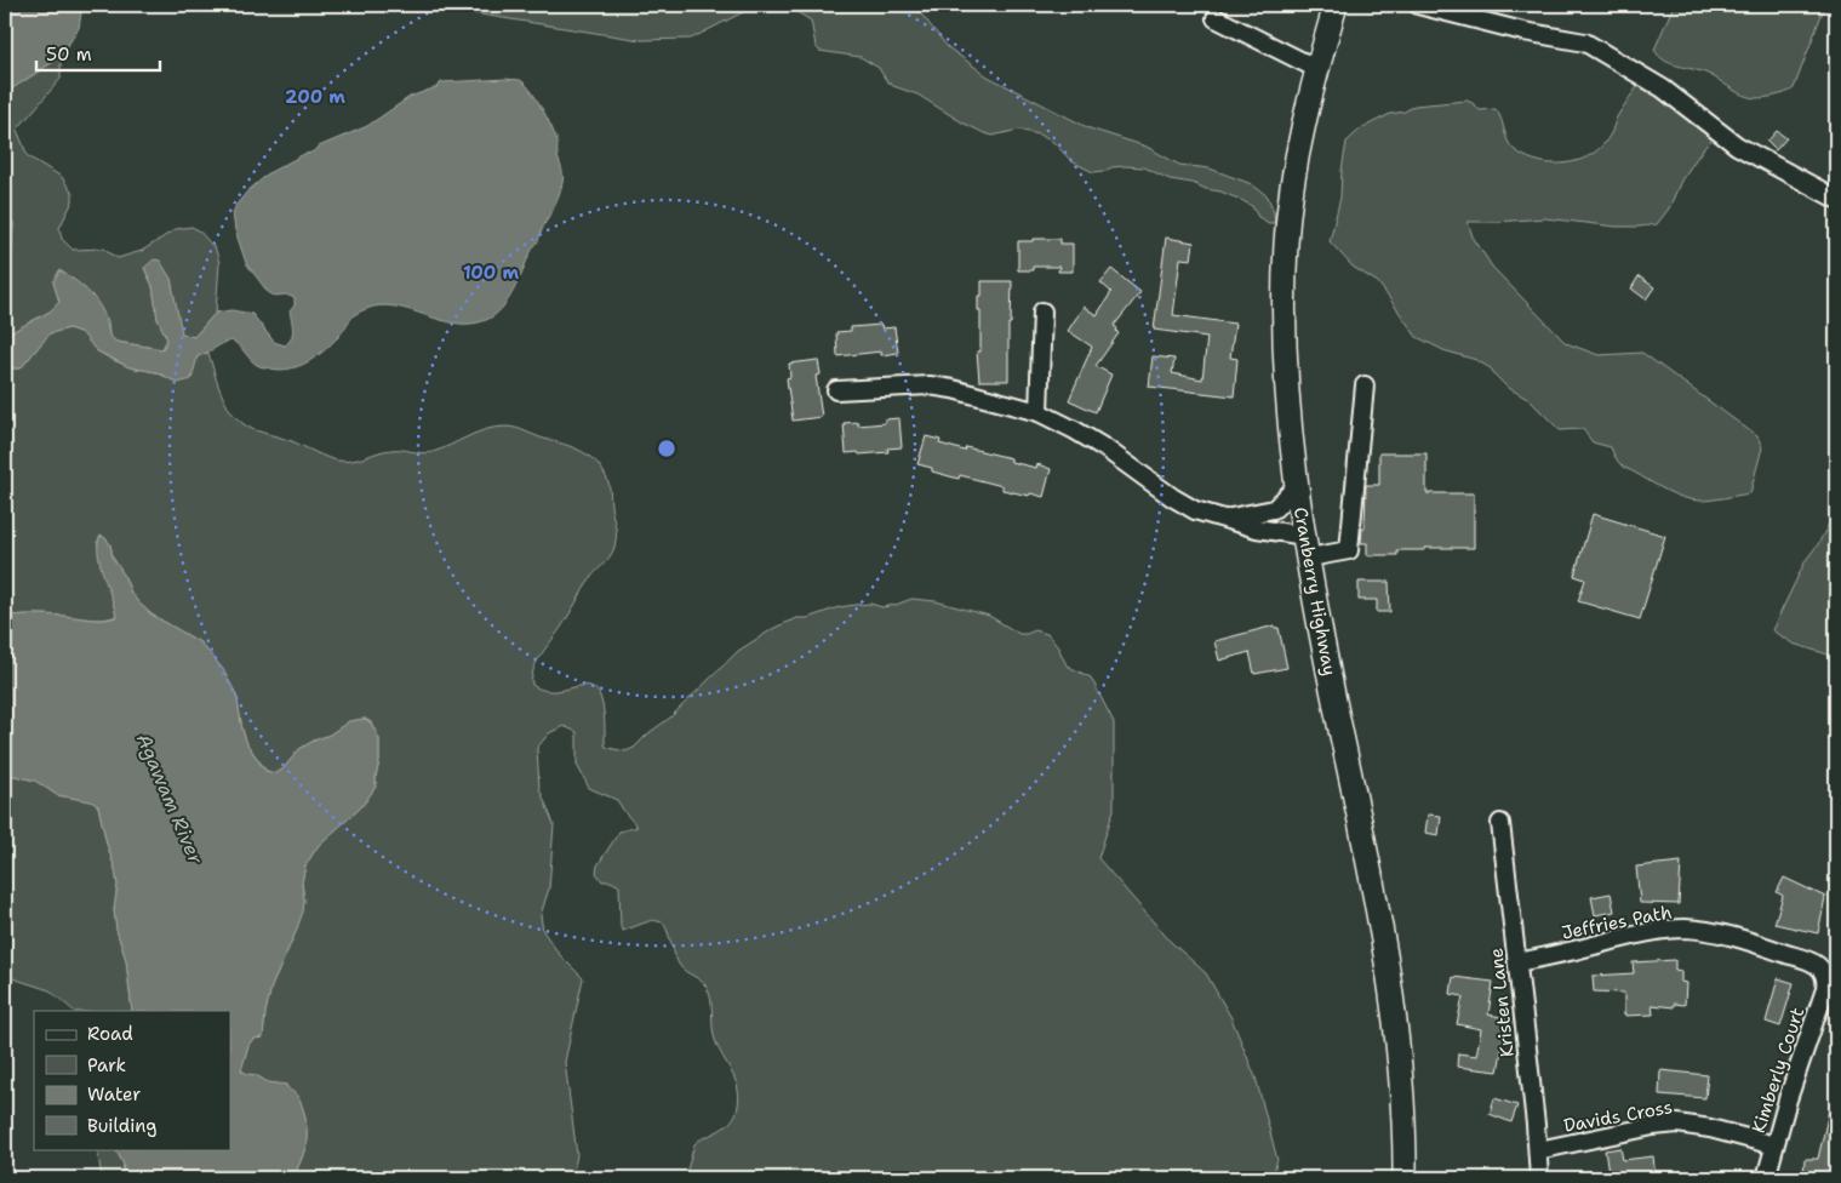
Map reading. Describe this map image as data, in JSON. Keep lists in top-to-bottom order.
{
  "streets": {
    "main road": ["Cranberry Highway"],
    "street": [
      "Jeffries Path",
      "Kristen Lane",
      "Kimberly Court",
      "Davids Cross"
    ]
  },
  "crossings": [
    ["Jeffries Path", "Kristen Lane"],
    ["Jeffries Path", "Kimberly Court"],
    ["Kristen Lane", "Davids Cross"],
    ["Kimberly Court", "Davids Cross"]
  ],
  "water": ["Agawam River"],
  "legend": [
    "Road",
    "Park",
    "Water",
    "Building"
  ],
  "scale_bar": "50 m",
  "rings": ["200 m", "100 m"]
}
